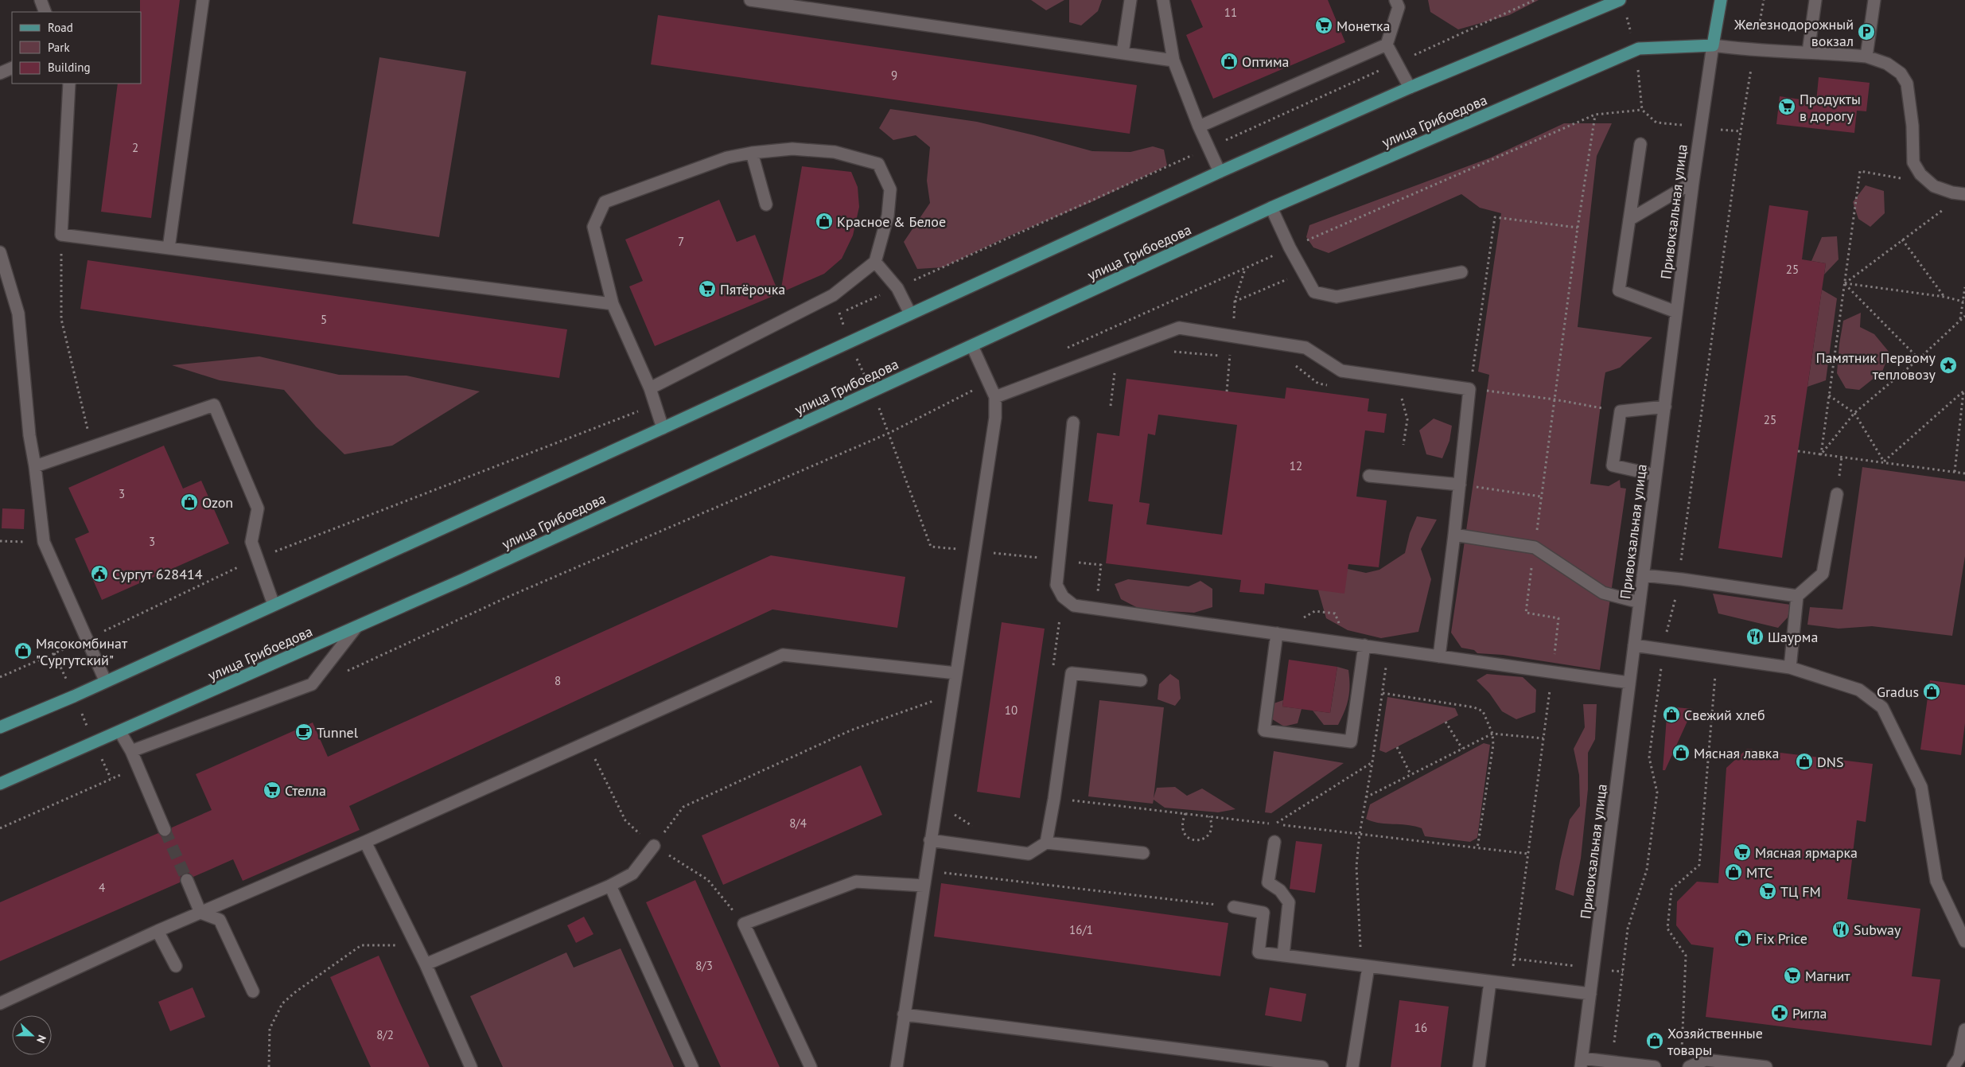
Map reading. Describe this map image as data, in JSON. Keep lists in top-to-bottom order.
{
  "streets": {
    "main road": ["улица Грибоедова", "Привокзальная улица"]
  },
  "crossings": [
    ["улица Грибоедова", "Привокзальная улица"]
  ],
  "places": {
    "supermarket": [
      "Монетка",
      "Продукты в дорогу",
      "Пятёрочка",
      "Стелла",
      "Мясная ярмарка",
      "ТЦ FM",
      "Магнит"
    ],
    "parking": ["Железнодорожный вокзал"],
    "shop": [
      "Оптима",
      "Красное & Белое",
      "Ozon",
      "Мясокомбинат \"Сургутский\"",
      "Gradus",
      "Свежий хлеб",
      "Мясная лавка",
      "DNS",
      "МТС",
      "Fix Price",
      "Хозяйственные товары"
    ],
    "place": ["Памятник Первому тепловозу"],
    "public building": ["Сургут 628414"],
    "restaurant": ["Шаурма", "Subway"],
    "cafe": ["Tunnel"],
    "pharmacy": ["Ригла"]
  },
  "house_numbers": [
    "11",
    "9",
    "2",
    "7",
    "25",
    "5",
    "25",
    "12",
    "3",
    "3",
    "8",
    "10",
    "8/4",
    "4",
    "16/1",
    "8/3",
    "16",
    "8/2"
  ],
  "legend": ["Road", "Park", "Building"],
  "north": "right"
}
